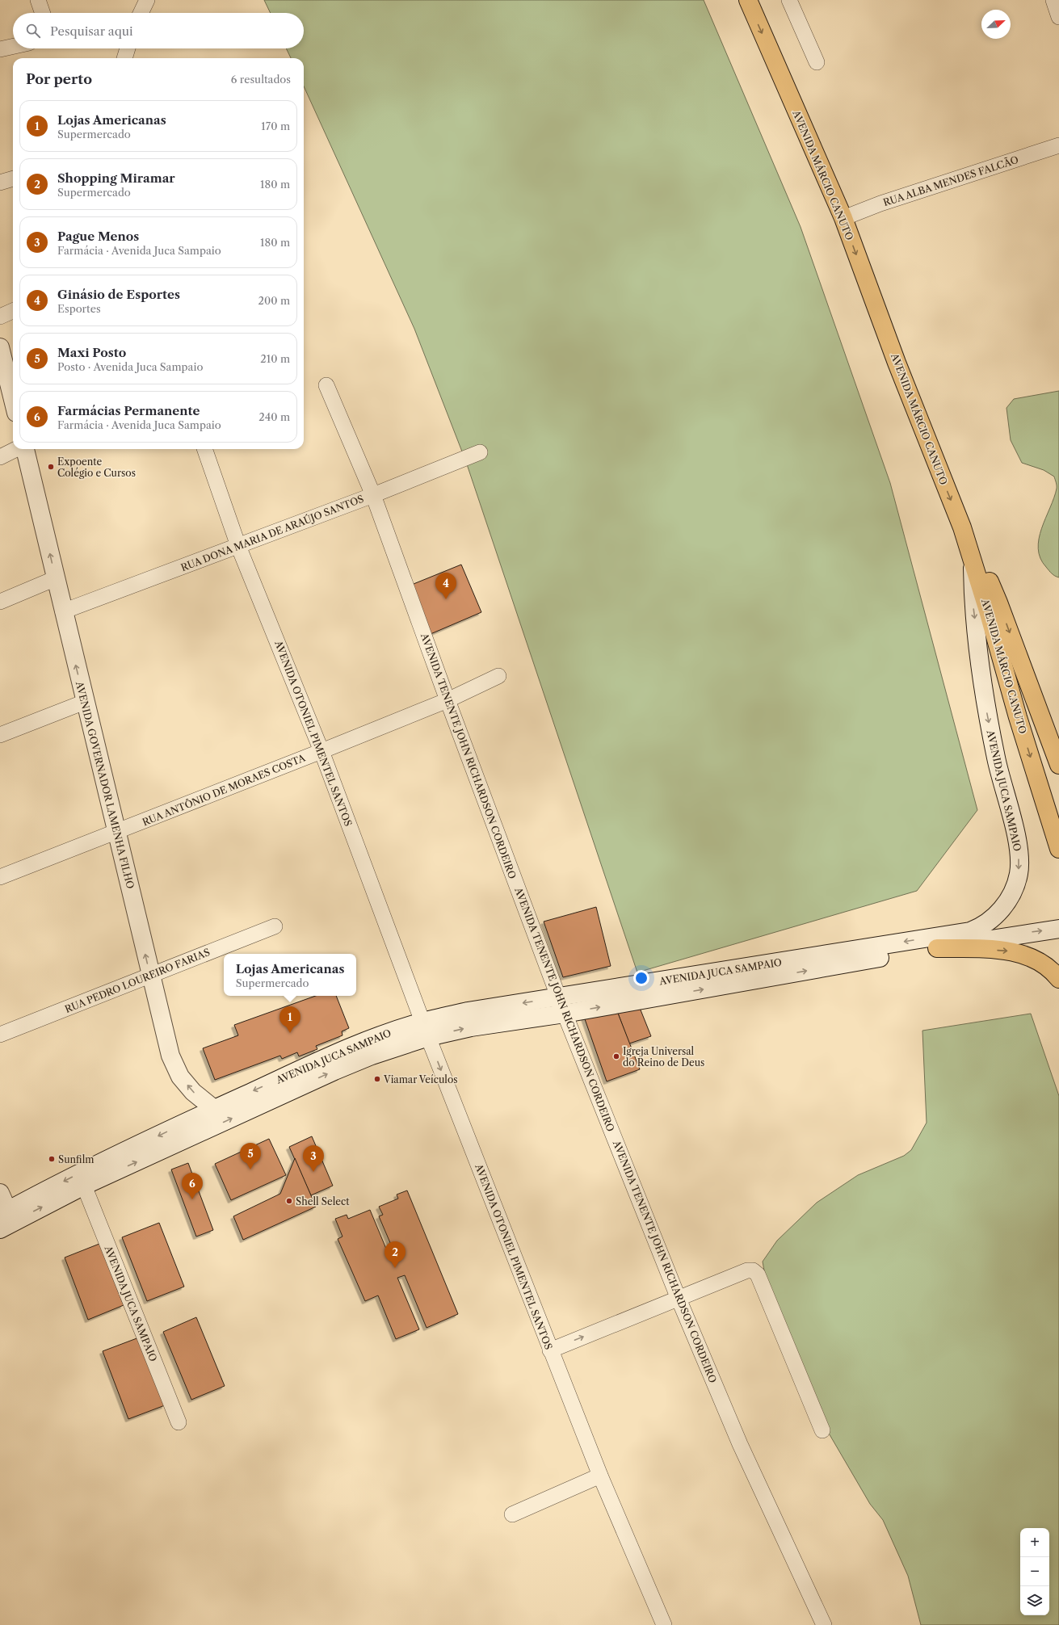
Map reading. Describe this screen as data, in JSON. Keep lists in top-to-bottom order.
{
  "streets": {
    "main road": ["AVENIDA MÁRCIO CANUTO", "AVENIDA GOVERNADOR LAMENHA FILHO", "AVENIDA JUCA SAMPAIO"],
    "street": [
      "RUA ALBA MENDES FALCÃO",
      "RUA DONA MARIA DE ARAÚJO SANTOS",
      "AVENIDA OTONIEL PIMENTEL SANTOS",
      "AVENIDA TENENTE JOHN RICHARDSON CORDEIRO",
      "RUA ANTÔNIO DE MORAES COSTA",
      "RUA PEDRO LOUREIRO FARIAS"
    ]
  },
  "crossings": [
    ["AVENIDA MÁRCIO CANUTO", "RUA ALBA MENDES FALCÃO"],
    ["AVENIDA MÁRCIO CANUTO", "AVENIDA JUCA SAMPAIO"],
    ["RUA DONA MARIA DE ARAÚJO SANTOS", "AVENIDA OTONIEL PIMENTEL SANTOS"],
    ["RUA DONA MARIA DE ARAÚJO SANTOS", "AVENIDA TENENTE JOHN RICHARDSON CORDEIRO"],
    ["RUA DONA MARIA DE ARAÚJO SANTOS", "AVENIDA GOVERNADOR LAMENHA FILHO"],
    ["AVENIDA OTONIEL PIMENTEL SANTOS", "RUA ANTÔNIO DE MORAES COSTA"],
    ["AVENIDA OTONIEL PIMENTEL SANTOS", "AVENIDA JUCA SAMPAIO"],
    ["AVENIDA TENENTE JOHN RICHARDSON CORDEIRO", "RUA ANTÔNIO DE MORAES COSTA"],
    ["AVENIDA TENENTE JOHN RICHARDSON CORDEIRO", "AVENIDA JUCA SAMPAIO"],
    ["AVENIDA GOVERNADOR LAMENHA FILHO", "RUA ANTÔNIO DE MORAES COSTA"],
    ["AVENIDA GOVERNADOR LAMENHA FILHO", "AVENIDA JUCA SAMPAIO"],
    ["AVENIDA GOVERNADOR LAMENHA FILHO", "RUA PEDRO LOUREIRO FARIAS"]
  ],
  "one_way": ["AVENIDA MÁRCIO CANUTO", "AVENIDA GOVERNADOR LAMENHA FILHO"],
  "places": [
    "Expoente Colégio e Cursos",
    "Igreja Universal do Reino de Deus",
    "Viamar Veículos",
    "Sunfilm",
    "Shell Select"
  ],
  "north": "top right",
  "page": {
    "search": "Pesquisar aqui",
    "heading": ["Por perto", "6 resultados"],
    "list": [
      {
        "mark": "1",
        "name": "Lojas Americanas",
        "note": "Supermercado",
        "value": "170 m"
      },
      {
        "mark": "2",
        "name": "Shopping Miramar",
        "note": "Supermercado",
        "value": "180 m"
      },
      {
        "mark": "3",
        "name": "Pague Menos",
        "note": "Farmácia · Avenida Juca Sampaio",
        "value": "180 m"
      },
      {
        "mark": "4",
        "name": "Ginásio de Esportes",
        "note": "Esportes",
        "value": "200 m"
      },
      {
        "mark": "5",
        "name": "Maxi Posto",
        "note": "Posto · Avenida Juca Sampaio",
        "value": "210 m"
      },
      {
        "mark": "6",
        "name": "Farmácias Permanente",
        "note": "Farmácia · Avenida Juca Sampaio",
        "value": "240 m"
      }
    ],
    "pins": [
      "4",
      "1",
      "5",
      "3",
      "6",
      "2"
    ],
    "popup": ["Lojas Americanas", "Supermercado"],
    "map_buttons": ["+", "−"]
  }
}
